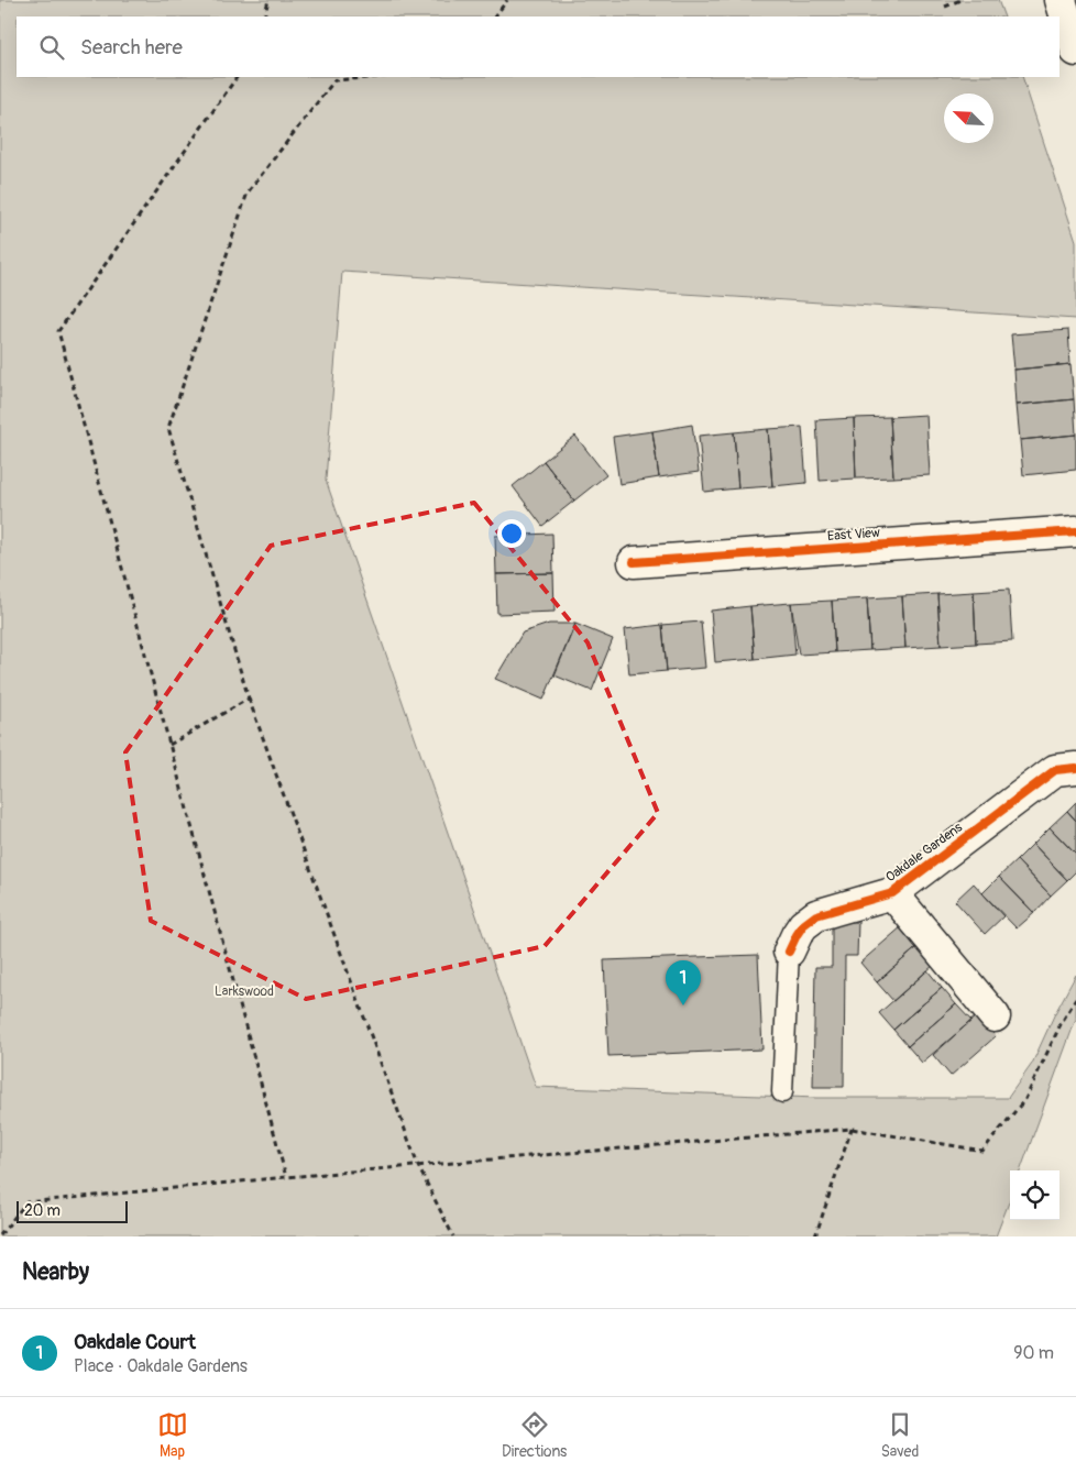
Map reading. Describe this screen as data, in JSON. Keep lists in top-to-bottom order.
{
  "streets": {
    "street": ["East View", "Oakdale Gardens"]
  },
  "parks": ["Larkswood"],
  "scale_bar": "20 m",
  "north": "top left",
  "page": {
    "search": "Search here",
    "pins": "1",
    "scale": "20 m",
    "heading": "Nearby",
    "list": [
      {
        "mark": "1",
        "name": "Oakdale Court",
        "note": "Place · Oakdale Gardens",
        "value": "90 m"
      }
    ],
    "nav": ["Map", "Directions", "Saved"]
  }
}
